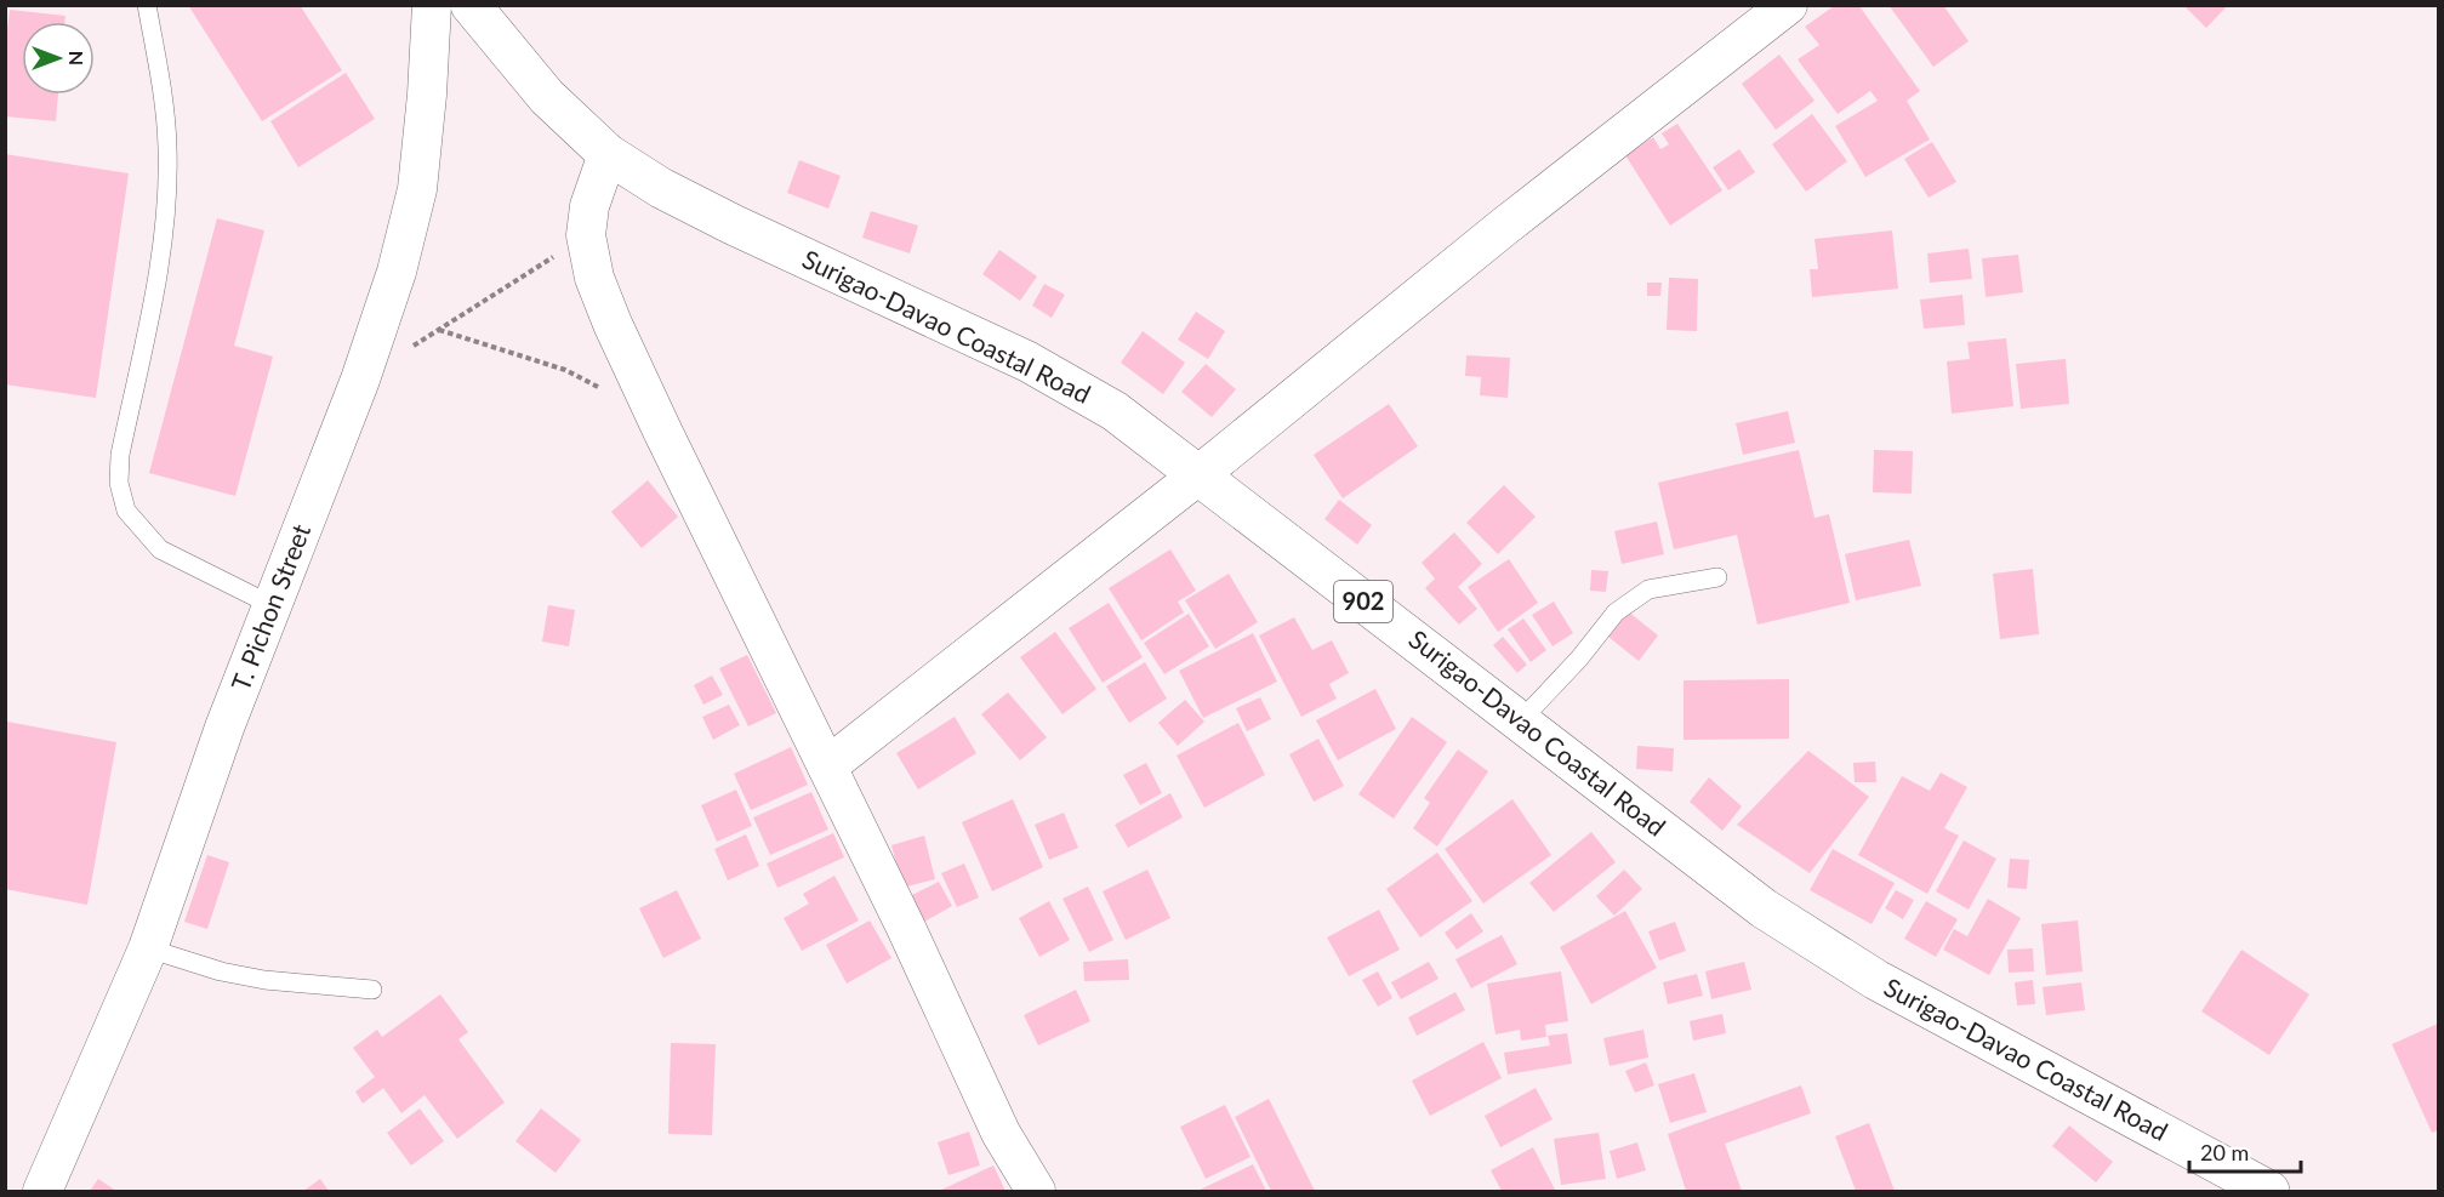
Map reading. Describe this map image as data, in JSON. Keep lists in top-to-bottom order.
{
  "streets": {
    "highway": ["Surigao-Davao Coastal Road", "902"],
    "street": ["T. Pichon Street"]
  },
  "scale_bar": "20 m",
  "north": "right"
}
